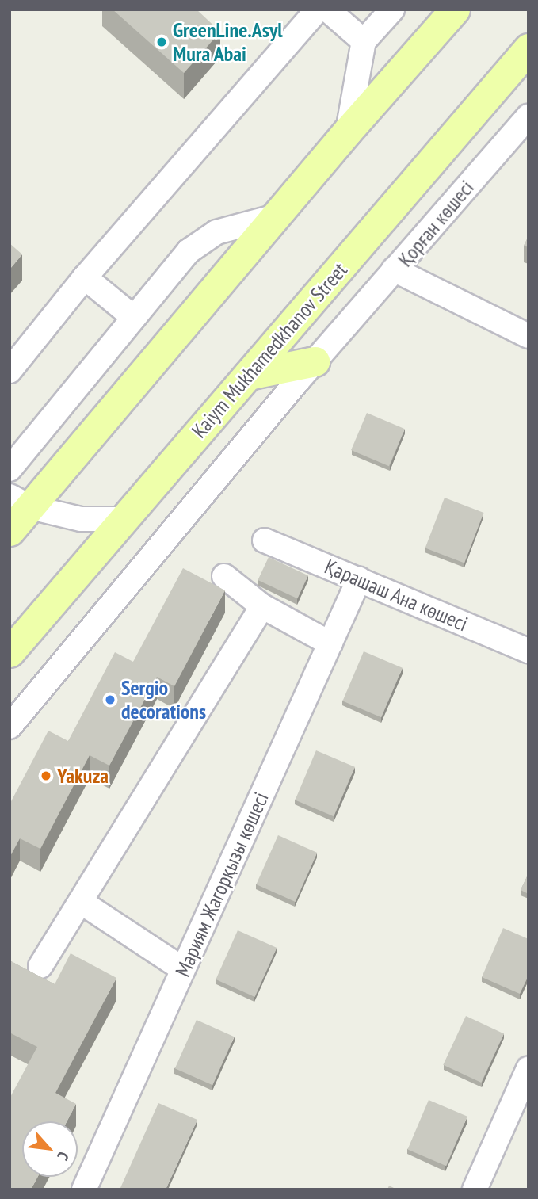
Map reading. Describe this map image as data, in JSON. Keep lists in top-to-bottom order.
{
  "streets": {
    "main road": ["Kaiym Mukhamedkhanov Street"],
    "street": ["Қорған көшесі", "Қарашаш Ана көшесі", "Мариям Жагорқызы көшесі"]
  },
  "crossings": [
    ["Қарашаш Ана көшесі", "Мариям Жагорқызы көшесі"]
  ],
  "places": ["GreenLine.Asyl Mura Abai", "Sergio decorations", "Yakuza"],
  "north": "bottom right"
}
